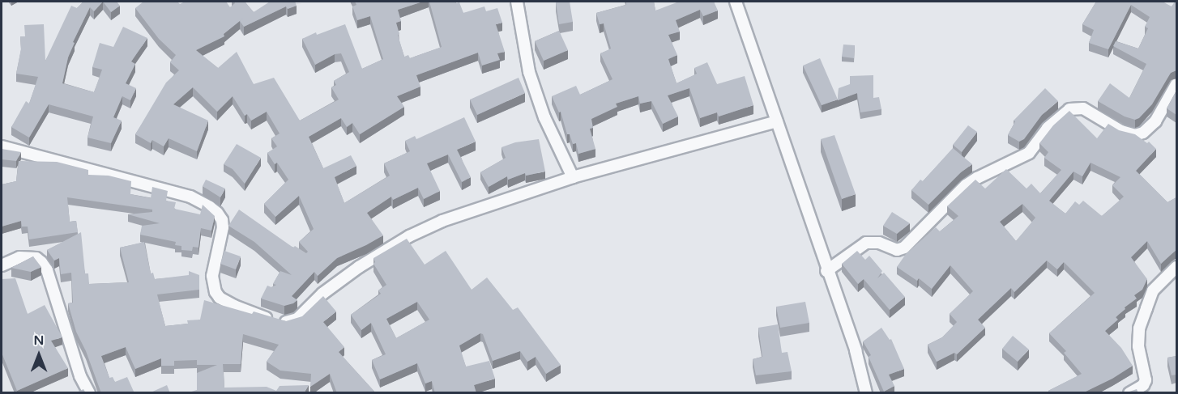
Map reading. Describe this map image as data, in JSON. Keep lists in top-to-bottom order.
{
  "north": "top"
}
